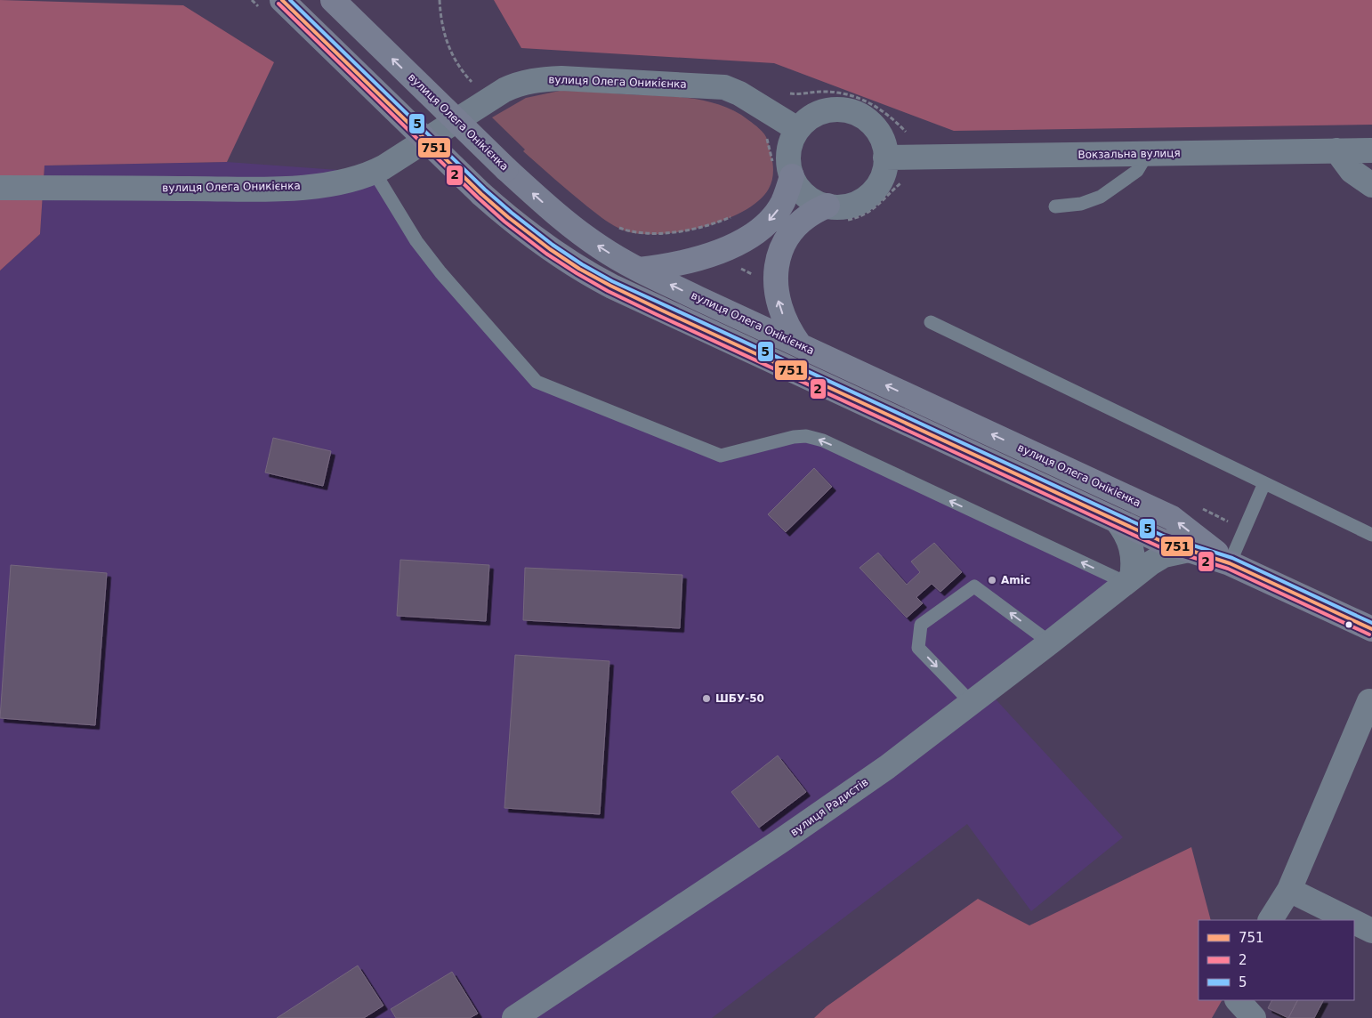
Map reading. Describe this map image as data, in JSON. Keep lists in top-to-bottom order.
{
  "streets": {
    "main road": ["вулиця Олега Онікієнка"],
    "street": ["вулиця Олега Оникієнка", "Вокзальна вулиця", "вулиця Радистів"]
  },
  "crossings": [
    ["вулиця Олега Оникієнка", "Вокзальна вулиця"],
    ["вулиця Олега Онікієнка", "вулиця Радистів"]
  ],
  "places": ["Amic", "ШБУ-50"],
  "lines": ["transit line 751", "transit line 5", "transit line 2"],
  "legend": ["751", "2", "5"]
}
